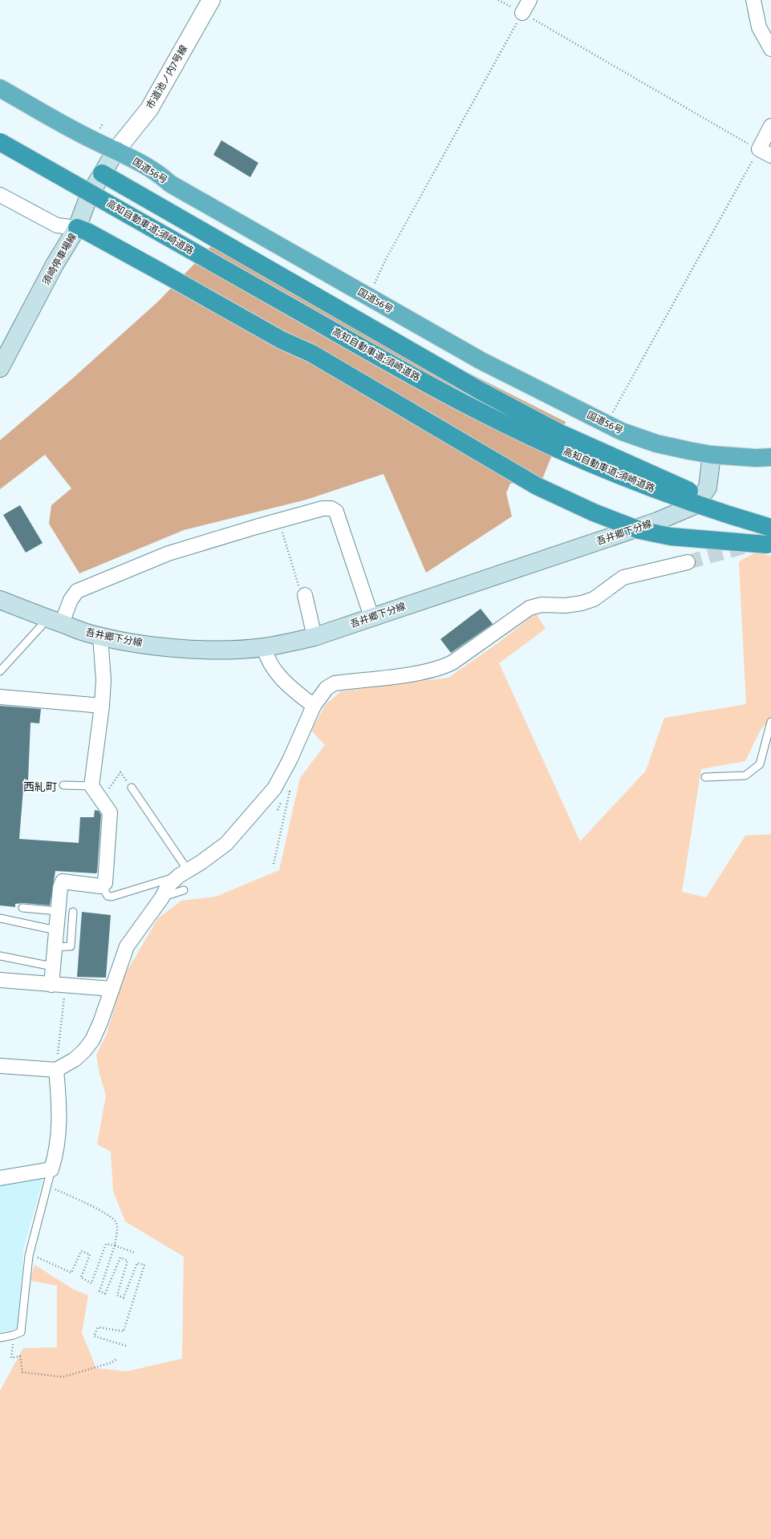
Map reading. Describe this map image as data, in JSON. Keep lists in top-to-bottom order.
{
  "streets": {
    "highway": ["国道56号", "高知自動車道;須崎道路"],
    "main road": ["須崎停車場線", "吾井郷下分線"],
    "street": ["市道池ノ内7号線"]
  },
  "crossings": [
    ["市道池ノ内7号線", "国道56号"],
    ["市道池ノ内7号線", "須崎停車場線"],
    ["国道56号", "須崎停車場線"],
    ["国道56号", "吾井郷下分線"]
  ],
  "districts": ["西糺町"]
}
